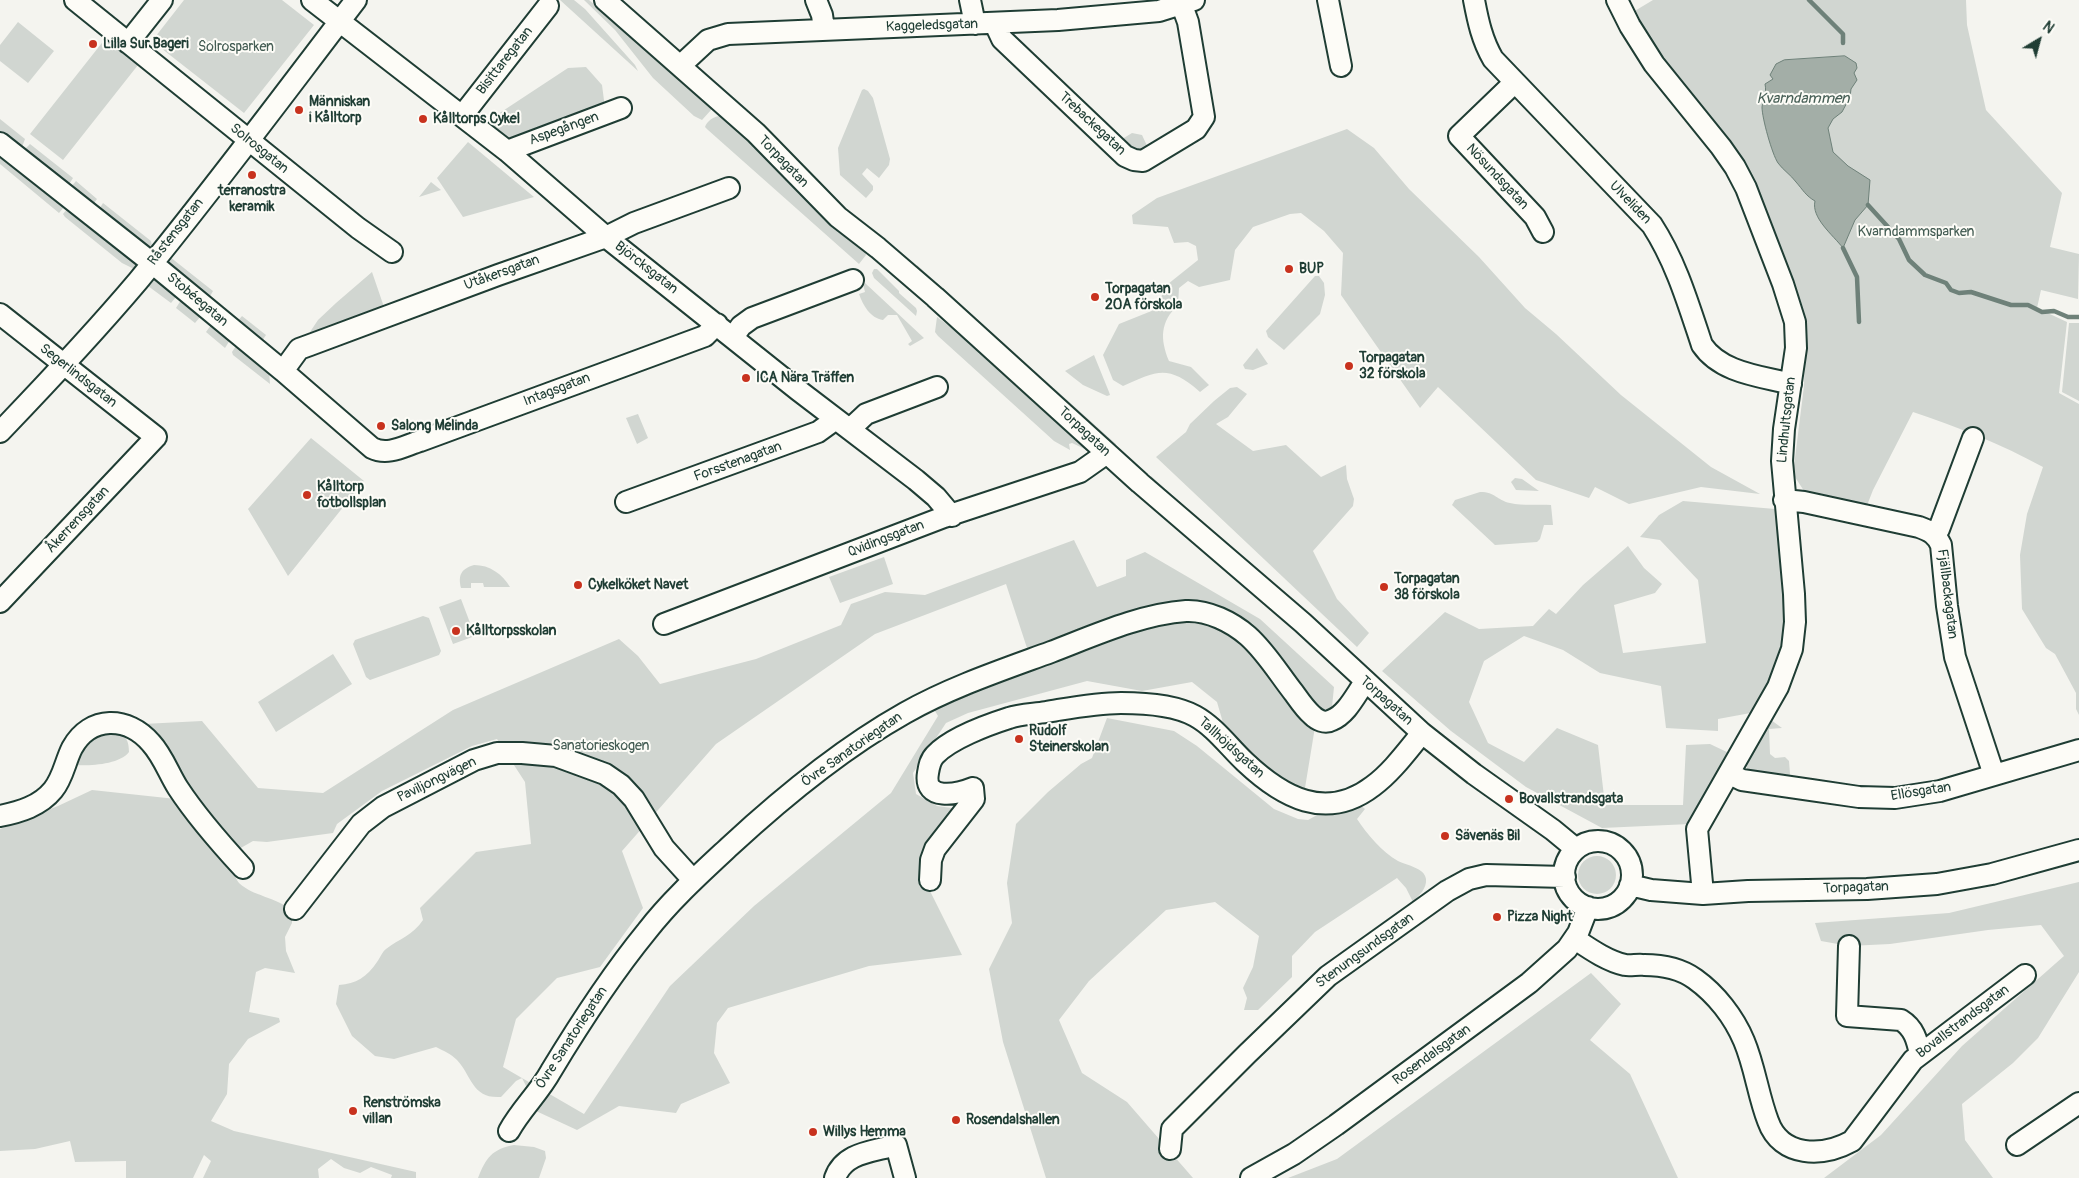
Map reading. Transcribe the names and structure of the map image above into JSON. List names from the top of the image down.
{
  "streets": {
    "street": [
      "Kaggeledsgatan",
      "Bisittaregatan",
      "Trebackegatan",
      "Aspegången",
      "Solrosgatan",
      "Torpagatan",
      "Nösundsgatan",
      "Ulveliden",
      "Råstensgatan",
      "Björcksgatan",
      "Utåkersgatan",
      "Stobéegatan",
      "Segerlindsgatan",
      "Intagsgatan",
      "Lindhultsgatan",
      "Forsstenagatan",
      "Åkerrensgatan",
      "Qvidingsgatan",
      "Fjällbackagatan",
      "Tallhöjdsgatan",
      "Övre Sanatoriegatan",
      "Paviljongvägen",
      "Ellösgatan",
      "Stenungsundsgatan",
      "Bovallstrandsgatan",
      "Rosendalsgatan"
    ]
  },
  "crossings": [
    ["Kaggeledsgatan", "Trebackegatan"],
    ["Kaggeledsgatan", "Torpagatan"],
    ["Bisittaregatan", "Björcksgatan"],
    ["Aspegången", "Björcksgatan"],
    ["Solrosgatan", "Råstensgatan"],
    ["Torpagatan", "Lindhultsgatan"],
    ["Torpagatan", "Qvidingsgatan"],
    ["Torpagatan", "Tallhöjdsgatan"],
    ["Torpagatan", "Övre Sanatoriegatan"],
    ["Torpagatan", "Stenungsundsgatan"],
    ["Torpagatan", "Rosendalsgatan"],
    ["Nösundsgatan", "Ulveliden"],
    ["Ulveliden", "Lindhultsgatan"],
    ["Råstensgatan", "Björcksgatan"],
    ["Råstensgatan", "Stobéegatan"],
    ["Råstensgatan", "Segerlindsgatan"],
    ["Björcksgatan", "Utåkersgatan"],
    ["Björcksgatan", "Intagsgatan"],
    ["Björcksgatan", "Forsstenagatan"],
    ["Björcksgatan", "Qvidingsgatan"],
    ["Utåkersgatan", "Stobéegatan"],
    ["Stobéegatan", "Intagsgatan"],
    ["Segerlindsgatan", "Åkerrensgatan"],
    ["Lindhultsgatan", "Fjällbackagatan"],
    ["Lindhultsgatan", "Ellösgatan"],
    ["Fjällbackagatan", "Ellösgatan"],
    ["Övre Sanatoriegatan", "Paviljongvägen"],
    ["Stenungsundsgatan", "Rosendalsgatan"],
    ["Bovallstrandsgatan", "Rosendalsgatan"]
  ],
  "water": ["Kvarndammen"],
  "parks": ["Solrosparken", "Kvarndammsparken", "Sanatorieskogen"],
  "places": [
    "Lilla Sur Bageri",
    "Människan i Kålltorp",
    "Kålltorps Cykel",
    "terranostra keramik",
    "BUP",
    "Torpagatan 20A förskola",
    "Torpagatan 32 förskola",
    "ICA Nära Träffen",
    "Salong Melinda",
    "Kålltorp fotbollsplan",
    "Cykelköket Navet",
    "Torpagatan 38 förskola",
    "Kålltorpsskolan",
    "Rudolf Steinerskolan",
    "Bovallstrandsgata",
    "Sävenäs Bil",
    "Pizza Night",
    "Renströmska villan",
    "Rosendalshallen",
    "Willys Hemma"
  ],
  "north": "top right"
}
